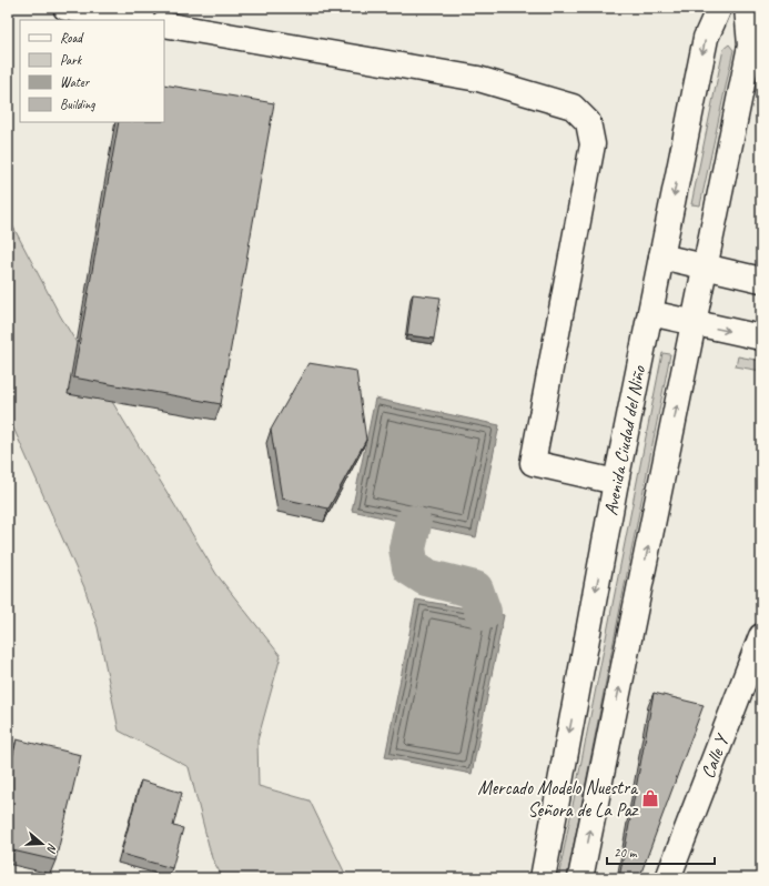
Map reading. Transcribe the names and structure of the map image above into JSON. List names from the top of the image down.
{
  "streets": {
    "main road": ["Avenida Ciudad del Niño", "Calle Y"]
  },
  "places": {
    "shop": ["Mercado Modelo Nuestra Señora de La Paz"]
  },
  "legend": [
    "Road",
    "Park",
    "Water",
    "Building"
  ],
  "scale_bar": "20 m",
  "north": "right"
}
